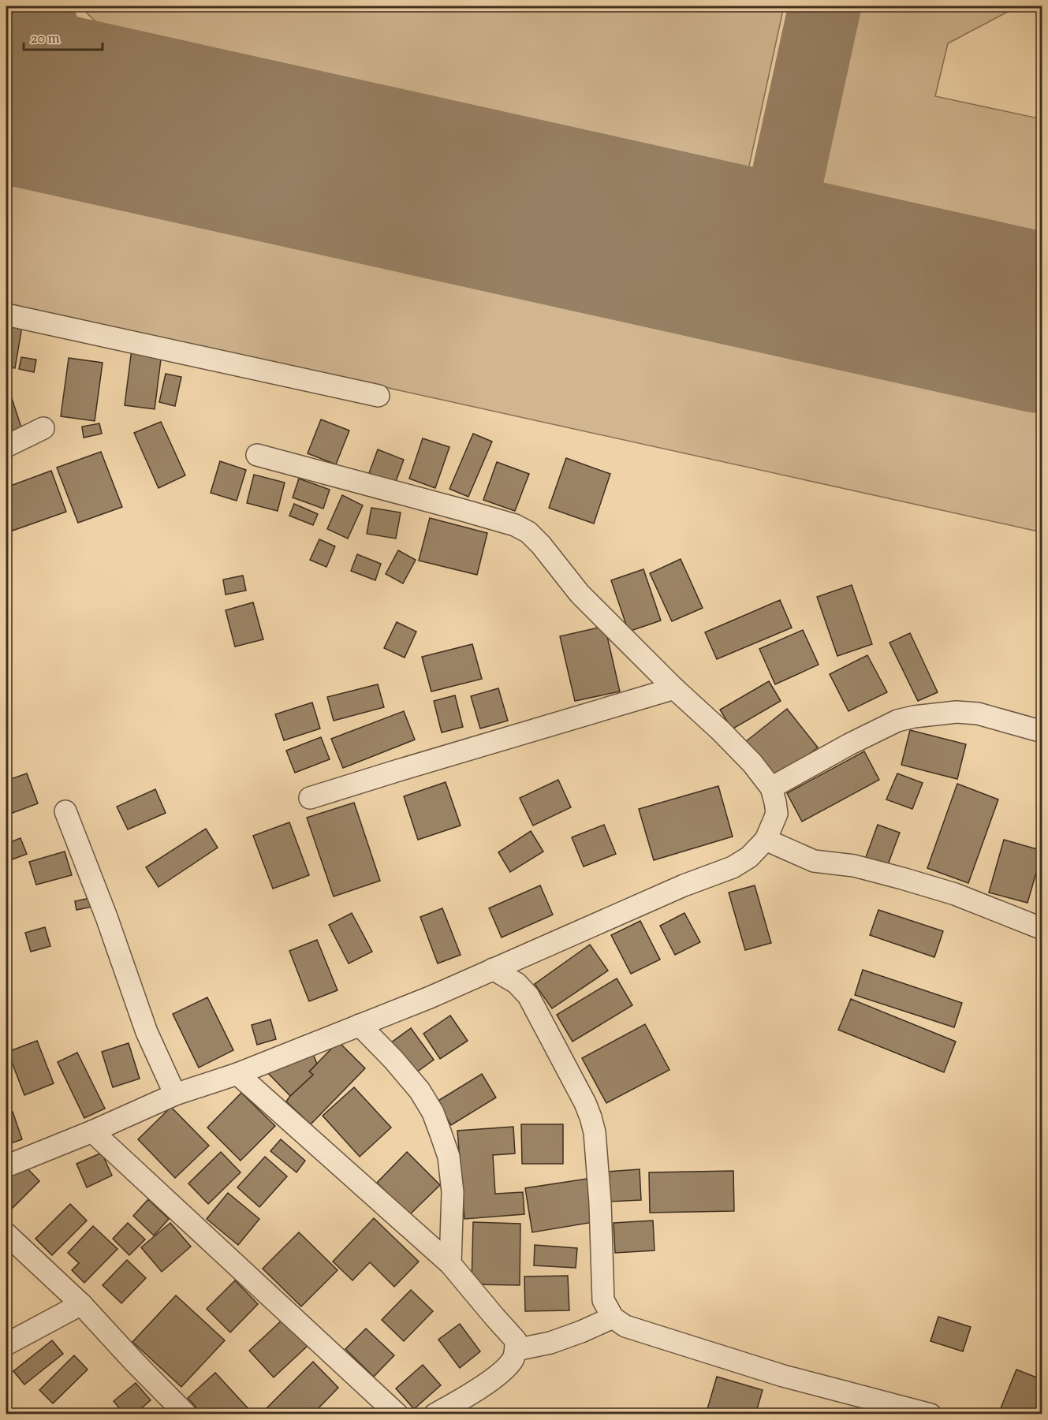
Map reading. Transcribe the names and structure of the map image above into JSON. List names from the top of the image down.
{
  "scale_bar": "20 m"
}
